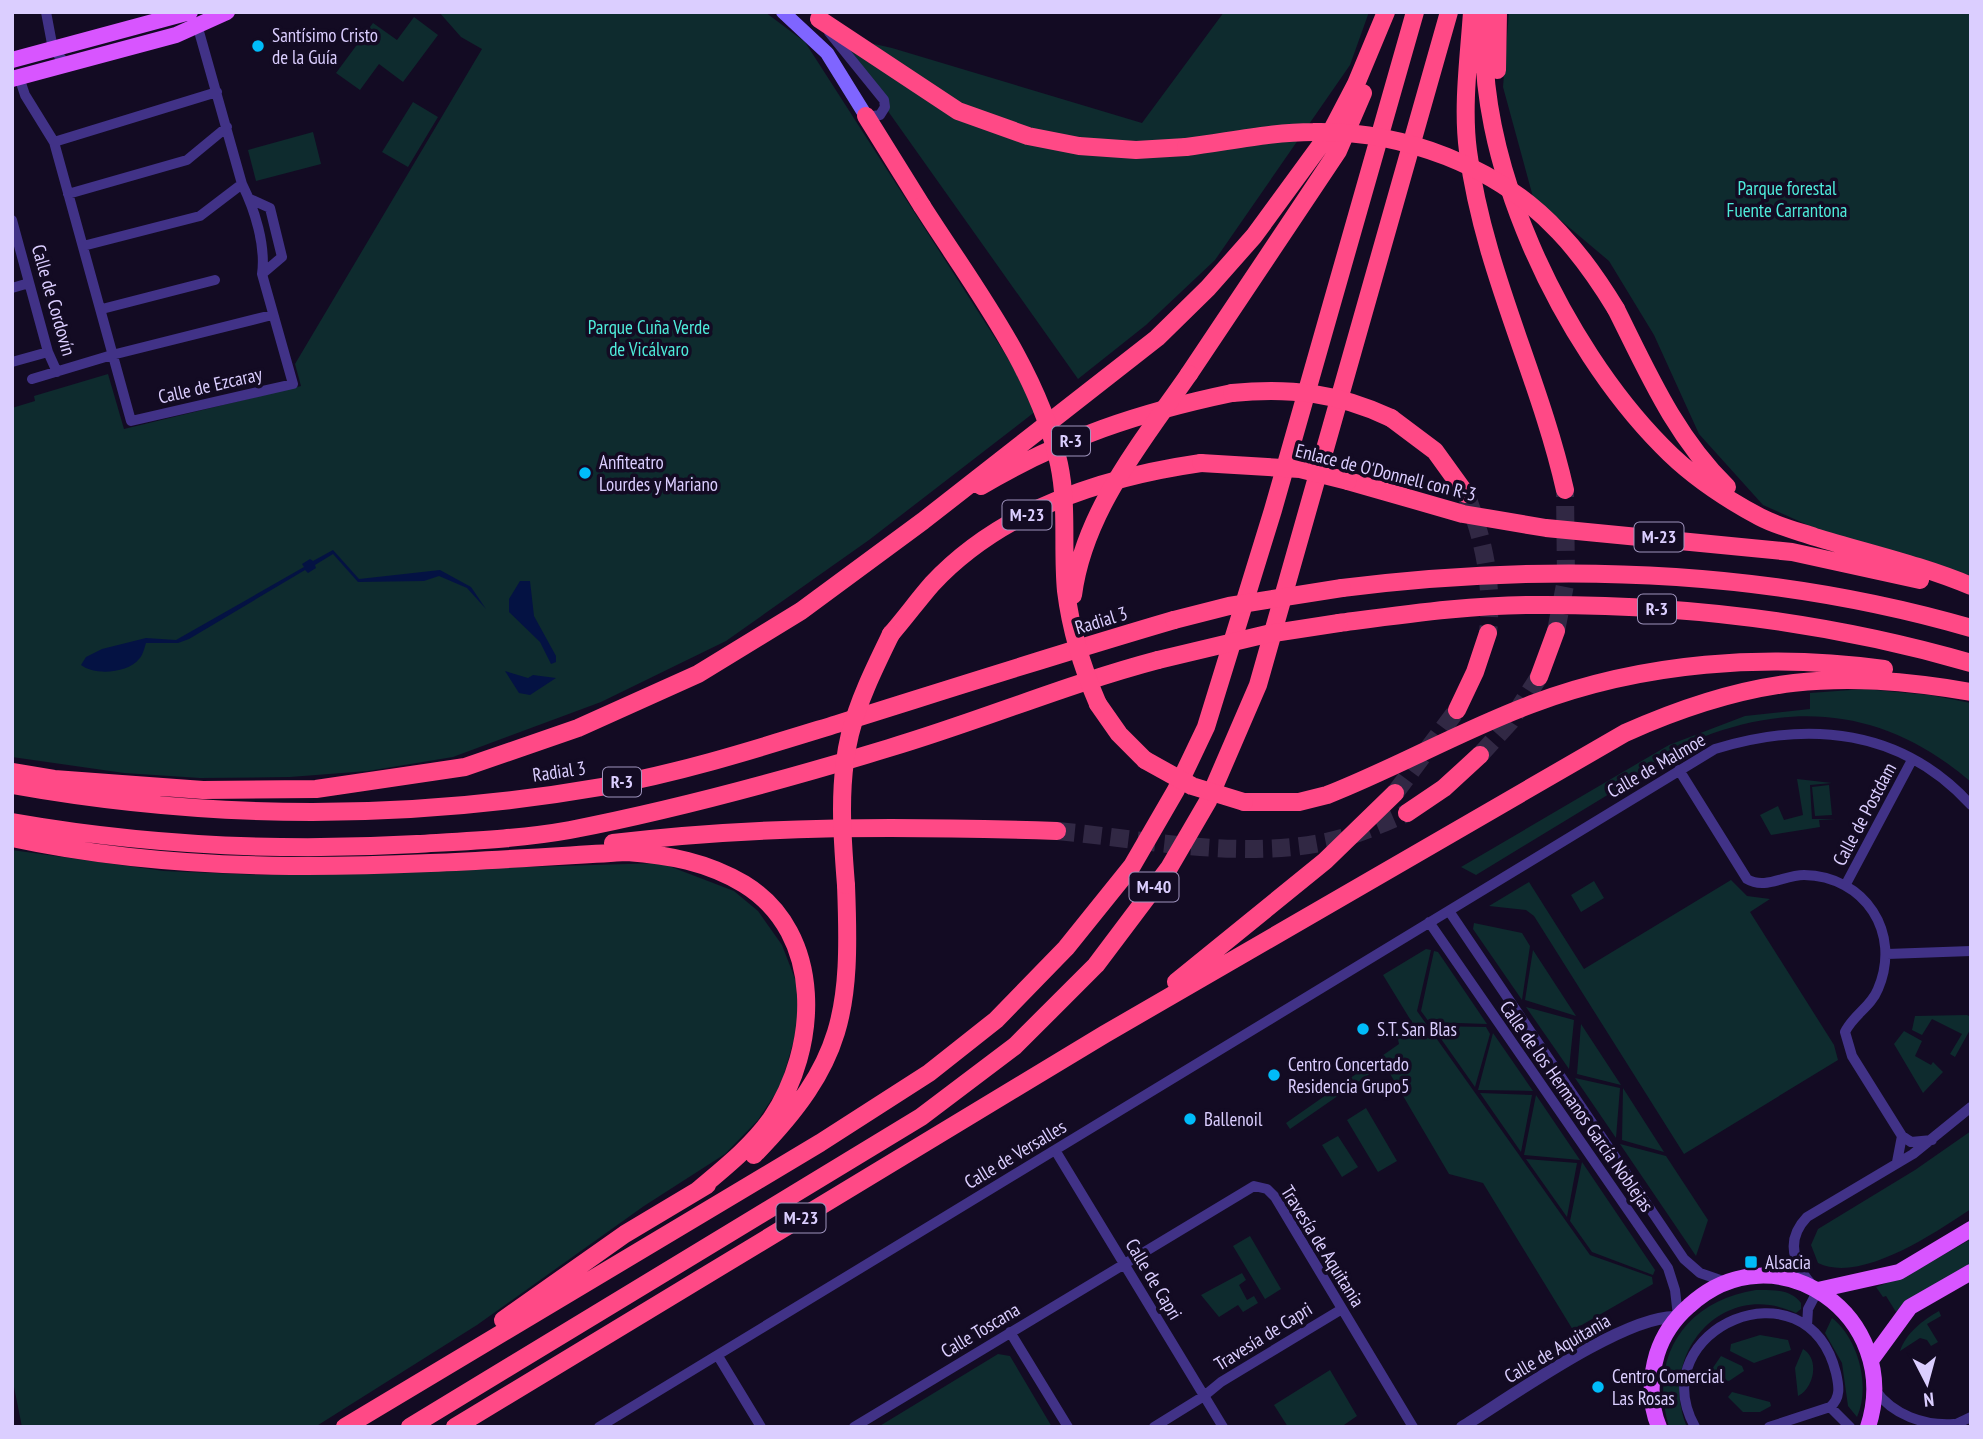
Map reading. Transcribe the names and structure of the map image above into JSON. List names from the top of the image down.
{
  "streets": {
    "highway": [
      "R-3",
      "Enlace de O'Donnell con R-3",
      "M-23",
      "Radial 3",
      "M-40"
    ],
    "street": [
      "Calle de Cordovín",
      "Calle de Ezcaray",
      "Calle de Malmoe",
      "Calle de Postdam",
      "Calle de los Hermanos García Noblejas",
      "Calle de Versalles",
      "Travesía de Aquitania",
      "Calle de Capri",
      "Calle Toscana",
      "Travesía de Capri",
      "Calle de Aquitania"
    ]
  },
  "crossings": [
    ["Calle de Cordovín", "Calle de Ezcaray"],
    ["Enlace de O'Donnell con R-3", "M-23"],
    ["M-23", "M-40"],
    ["Calle de Malmoe", "Calle de Postdam"],
    ["Calle de Malmoe", "Calle de los Hermanos García Noblejas"],
    ["Calle de Malmoe", "Calle de Versalles"],
    ["Calle de los Hermanos García Noblejas", "Calle de Versalles"],
    ["Calle de los Hermanos García Noblejas", "Calle de Aquitania"],
    ["Calle de Versalles", "Calle de Capri"],
    ["Travesía de Aquitania", "Calle de Capri"],
    ["Travesía de Aquitania", "Calle Toscana"],
    ["Travesía de Aquitania", "Travesía de Capri"],
    ["Calle de Capri", "Calle Toscana"],
    ["Calle de Capri", "Travesía de Capri"]
  ],
  "parks": ["Parque forestal Fuente Carrantona", "Parque Cuña Verde de Vicálvaro"],
  "places": {
    "other": [
      "Santísimo Cristo de la Guía",
      "Anfiteatro Lourdes y Mariano",
      "S.T. San Blas",
      "Centro Concertado Residencia Grupo5",
      "Ballenoil",
      "Centro Comercial Las Rosas"
    ],
    "transit": ["Alsacia"]
  },
  "north": "bottom"
}
